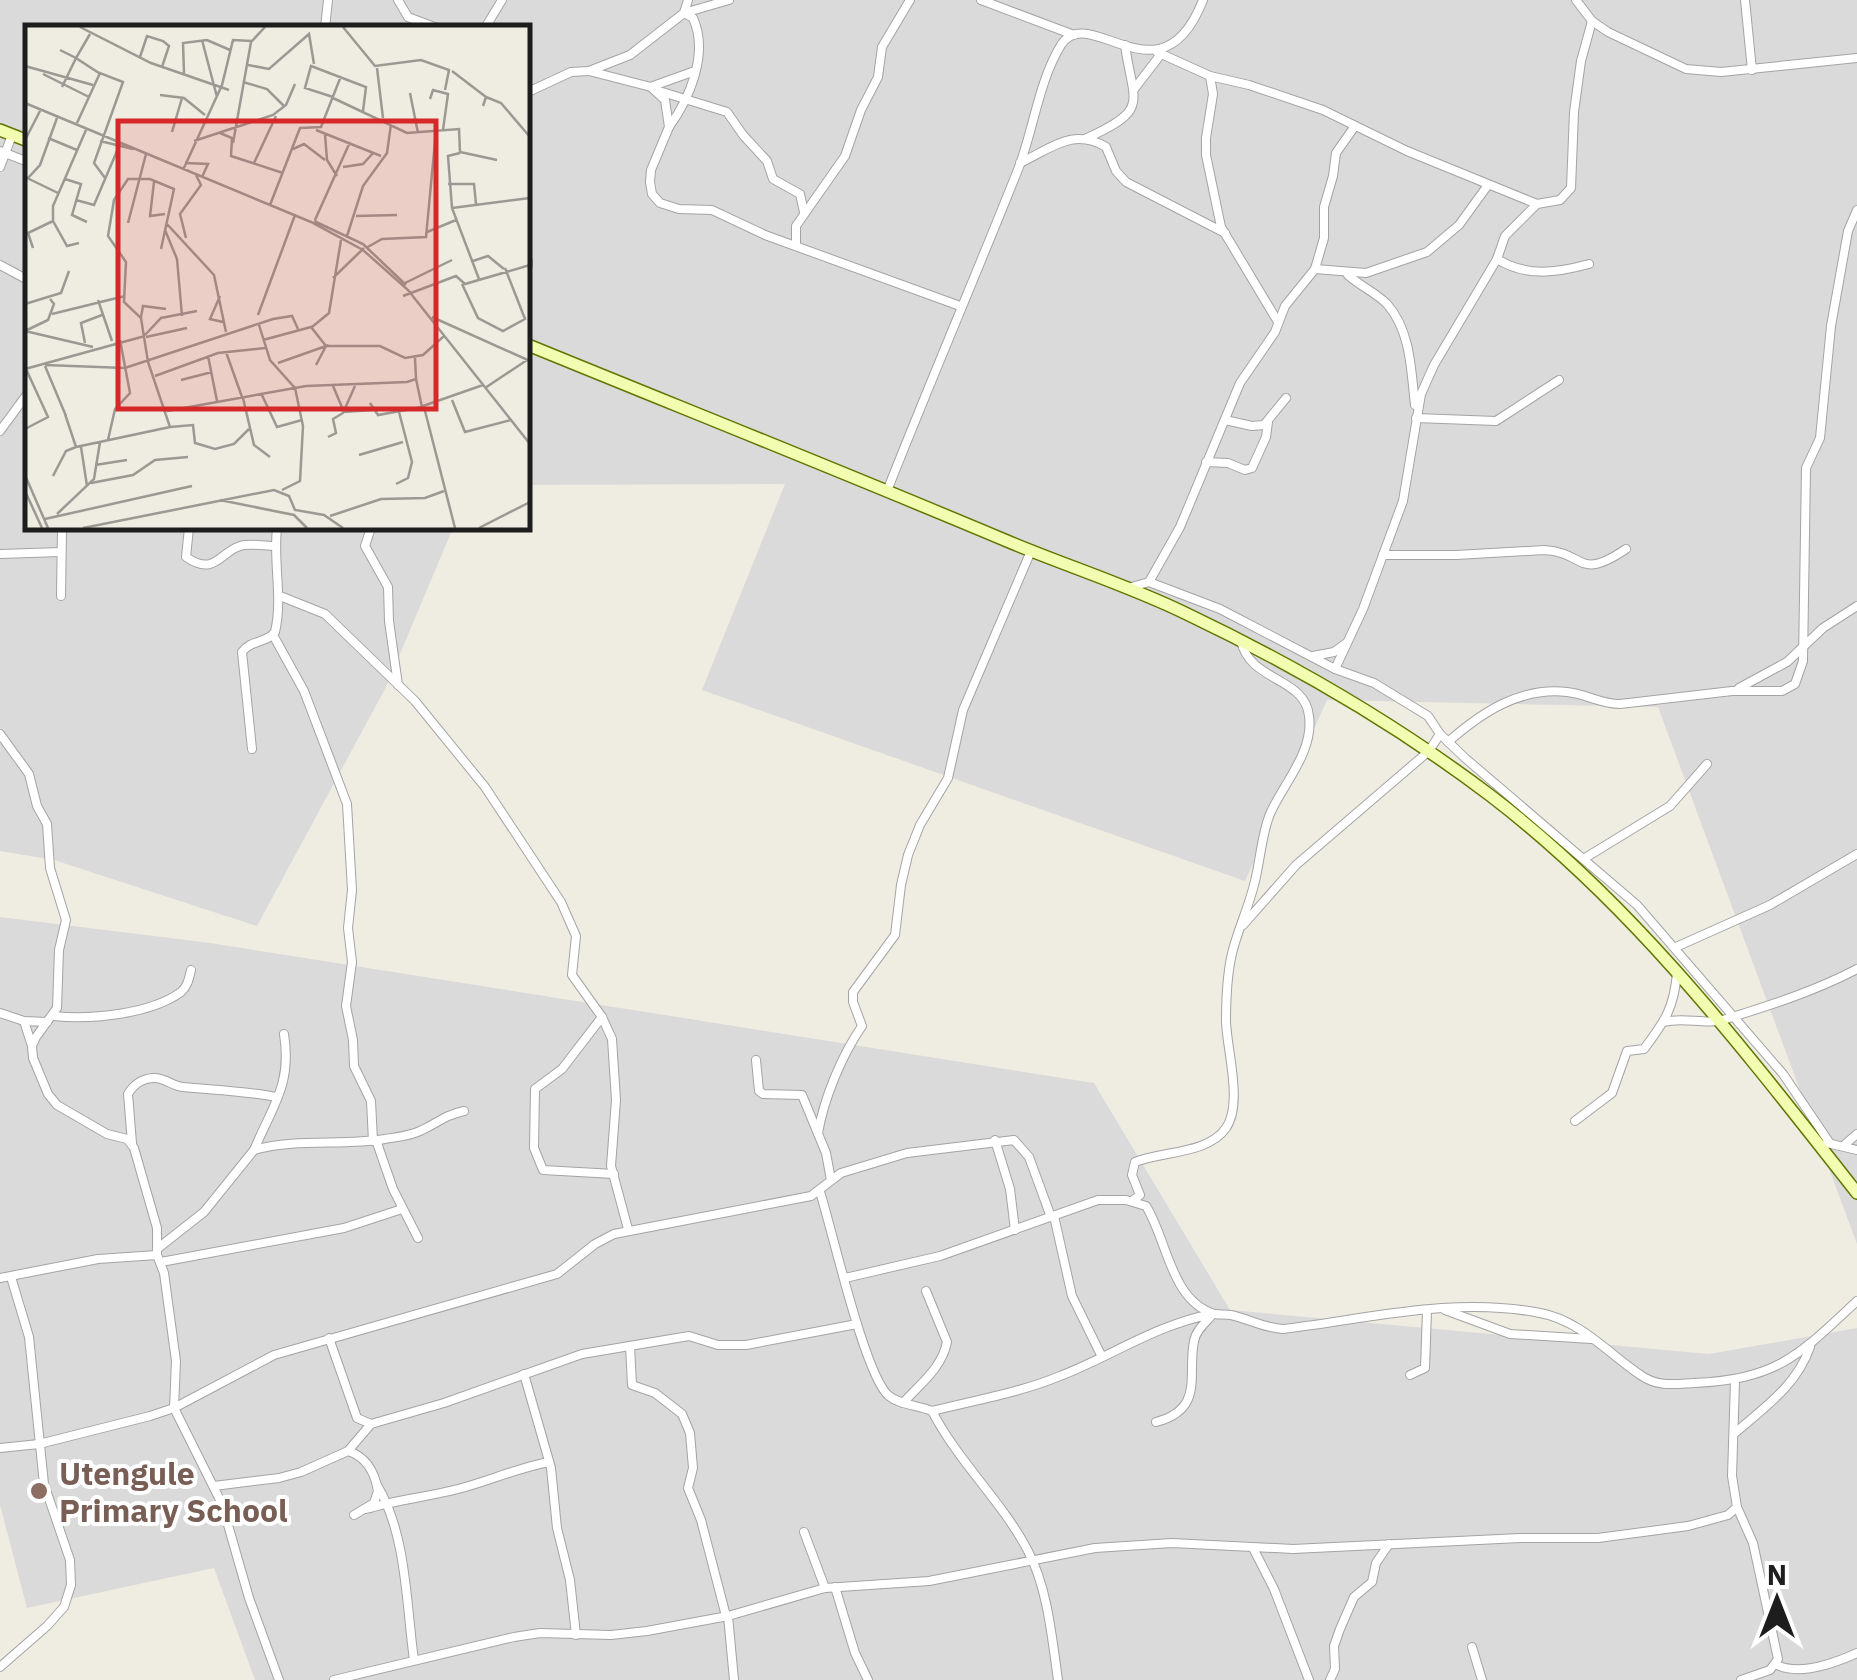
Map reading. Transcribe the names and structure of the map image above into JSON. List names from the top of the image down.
{
  "places": ["Utengule Primary School"],
  "north": "top"
}
